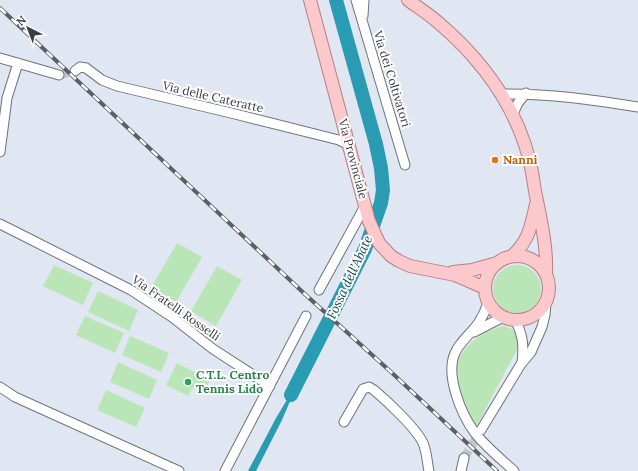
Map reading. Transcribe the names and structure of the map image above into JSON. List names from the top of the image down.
{
  "streets": {
    "main road": ["Via Provinciale"],
    "street": ["Via dei Coltivatori", "Via delle Cateratte", "Via Fratelli Rosselli"]
  },
  "crossings": [
    ["Via delle Cateratte", "Via Provinciale"]
  ],
  "water": ["Fossa dell'Abate"],
  "places": ["Nanni", "C.T.L. Centro Tennis Lido"],
  "north": "top left"
}
